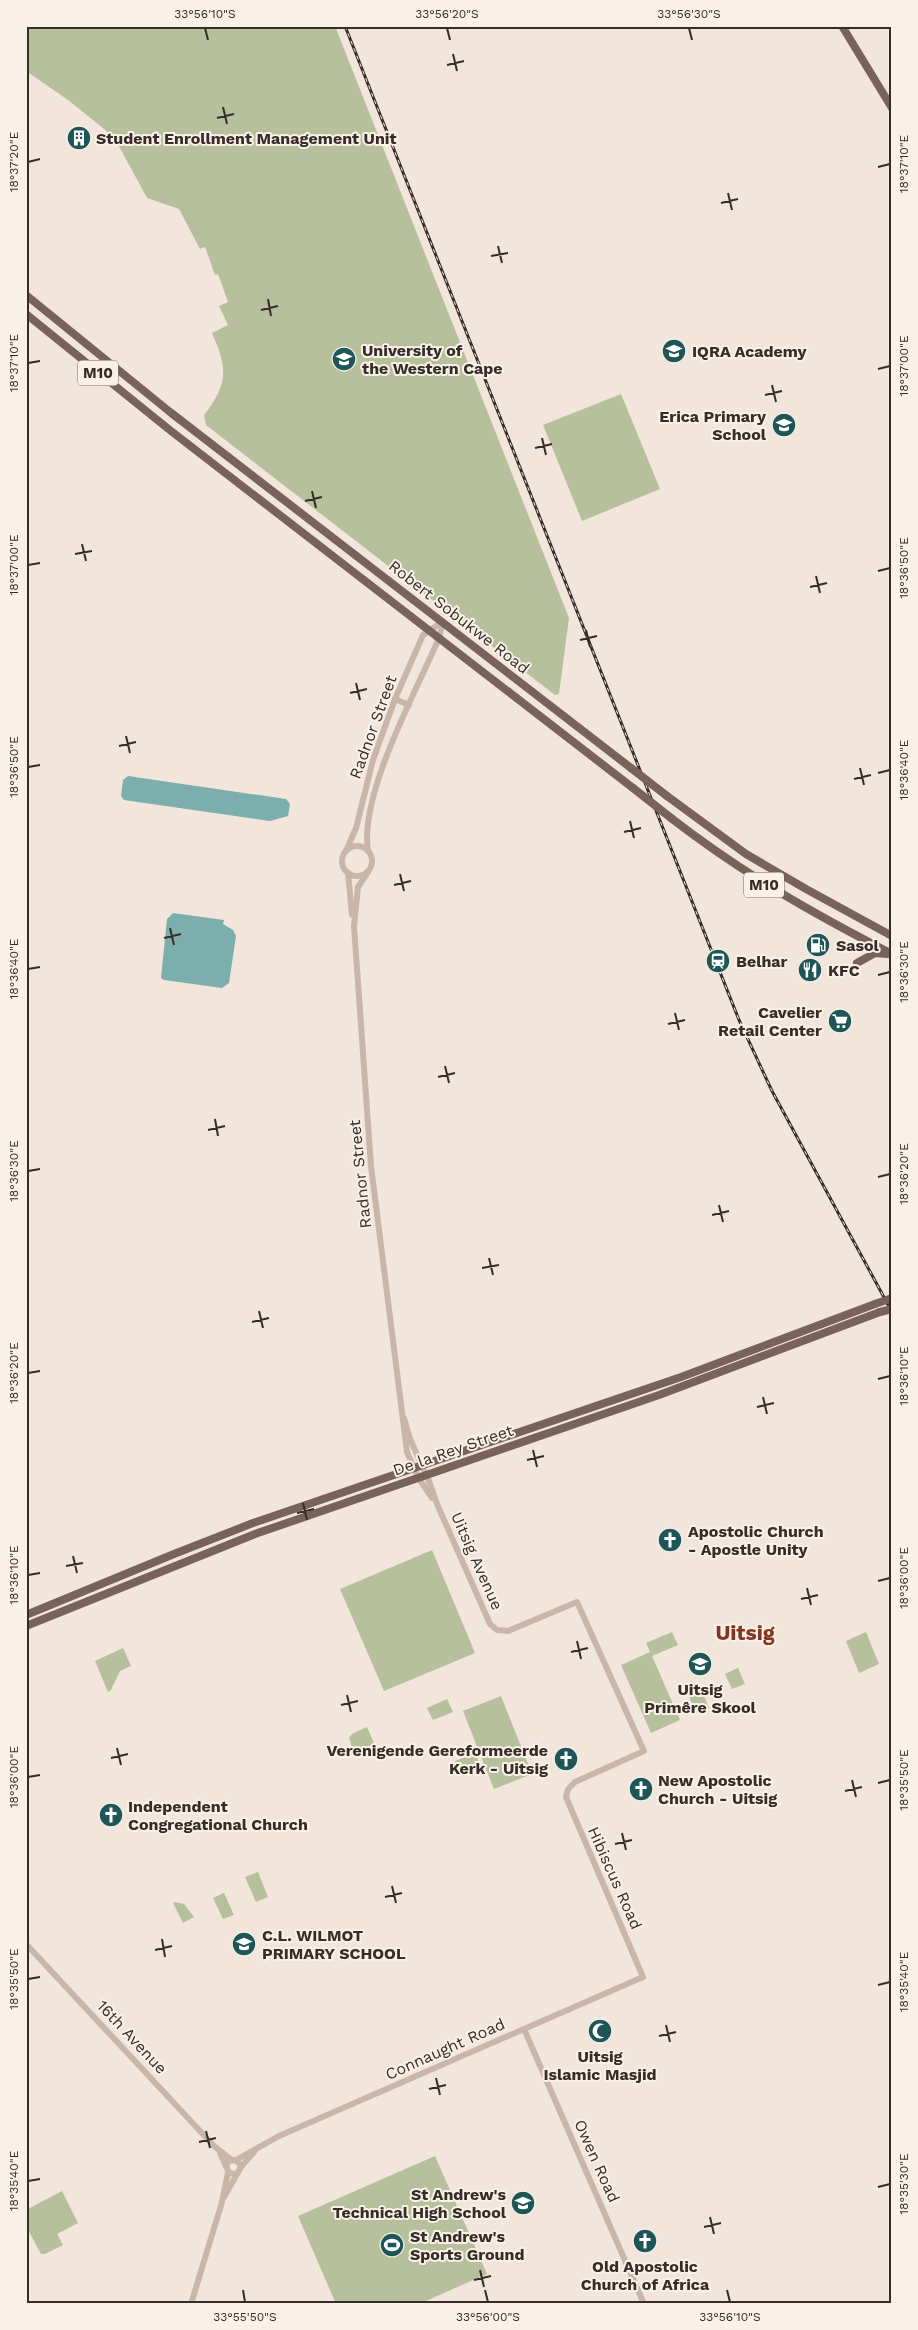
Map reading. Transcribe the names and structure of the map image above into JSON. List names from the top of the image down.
{
  "streets": {
    "main road": ["M10", "Robert Sobukwe Road", "De la Rey Street"],
    "street": [
      "Radnor Street",
      "Uitsig Avenue",
      "Hibiscus Road",
      "16th Avenue",
      "Connaught Road",
      "Owen Road"
    ]
  },
  "crossings": [
    ["Robert Sobukwe Road", "Radnor Street"],
    ["Radnor Street", "De la Rey Street"],
    ["Radnor Street", "Uitsig Avenue"],
    ["De la Rey Street", "Uitsig Avenue"],
    ["Uitsig Avenue", "Hibiscus Road"],
    ["Hibiscus Road", "Connaught Road"],
    ["16th Avenue", "Connaught Road"],
    ["Connaught Road", "Owen Road"]
  ],
  "districts": ["Uitsig"],
  "places": {
    "building": ["Student Enrollment Management Unit"],
    "school or university": [
      "IQRA Academy",
      "University of the Western Cape",
      "Erica Primary School",
      "Uitsig Primêre Skool",
      "C.L. WILMOT PRIMARY SCHOOL",
      "St Andrew's Technical High School"
    ],
    "fuel station": ["Sasol"],
    "station": ["Belhar"],
    "restaurant": ["KFC"],
    "supermarket": ["Cavelier Retail Center"],
    "church": [
      "Apostolic Church - Apostle Unity",
      "Verenigende Gereformeerde Kerk - Uitsig",
      "New Apostolic Church - Uitsig",
      "Independent Congregational Church",
      "Old Apostolic Church of Africa"
    ],
    "mosque": ["Uitsig Islamic Masjid"],
    "sports": ["St Andrew's Sports Ground"]
  },
  "coordinates": [
    "33°56'10\"S",
    "33°56'20\"S",
    "33°56'30\"S",
    "18°37'20\"E",
    "18°37'10\"E",
    "18°37'00\"E",
    "18°36'50\"E",
    "18°36'40\"E",
    "18°36'30\"E",
    "18°36'20\"E",
    "18°36'10\"E",
    "18°36'00\"E",
    "18°35'50\"E",
    "18°35'40\"E",
    "18°35'30\"E",
    "33°55'50\"S",
    "33°56'00\"S"
  ]
}
